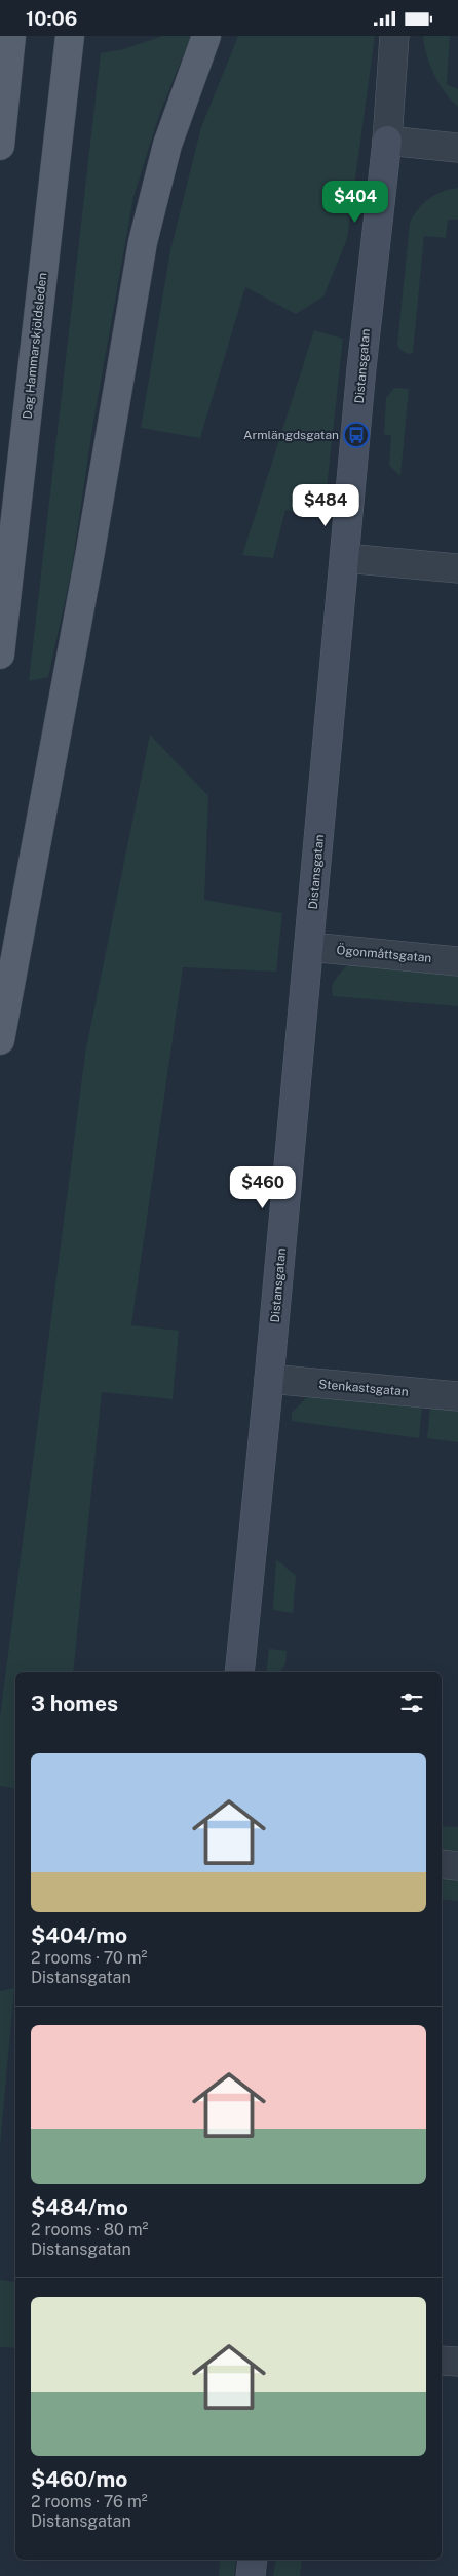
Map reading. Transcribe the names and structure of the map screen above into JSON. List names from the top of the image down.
{
  "streets": {
    "main road": ["Dag Hammarskjöldsleden"],
    "street": ["Distansgatan", "Ögonmåttsgatan", "Stenkastsgatan"]
  },
  "crossings": [
    ["Distansgatan", "Ögonmåttsgatan"],
    ["Distansgatan", "Stenkastsgatan"]
  ],
  "places": {
    "bus stop": ["Armlängdsgatan"]
  },
  "page": {
    "status": "10:06",
    "price": ["$404", "$484", "$460"],
    "heading": "3 homes",
    "list": [
      {
        "name": "$404/mo",
        "note": "2 rooms · 70 m² · Distansgatan"
      },
      {
        "name": "$484/mo",
        "note": "2 rooms · 80 m² · Distansgatan"
      },
      {
        "name": "$460/mo",
        "note": "2 rooms · 76 m² · Distansgatan"
      }
    ]
  }
}
